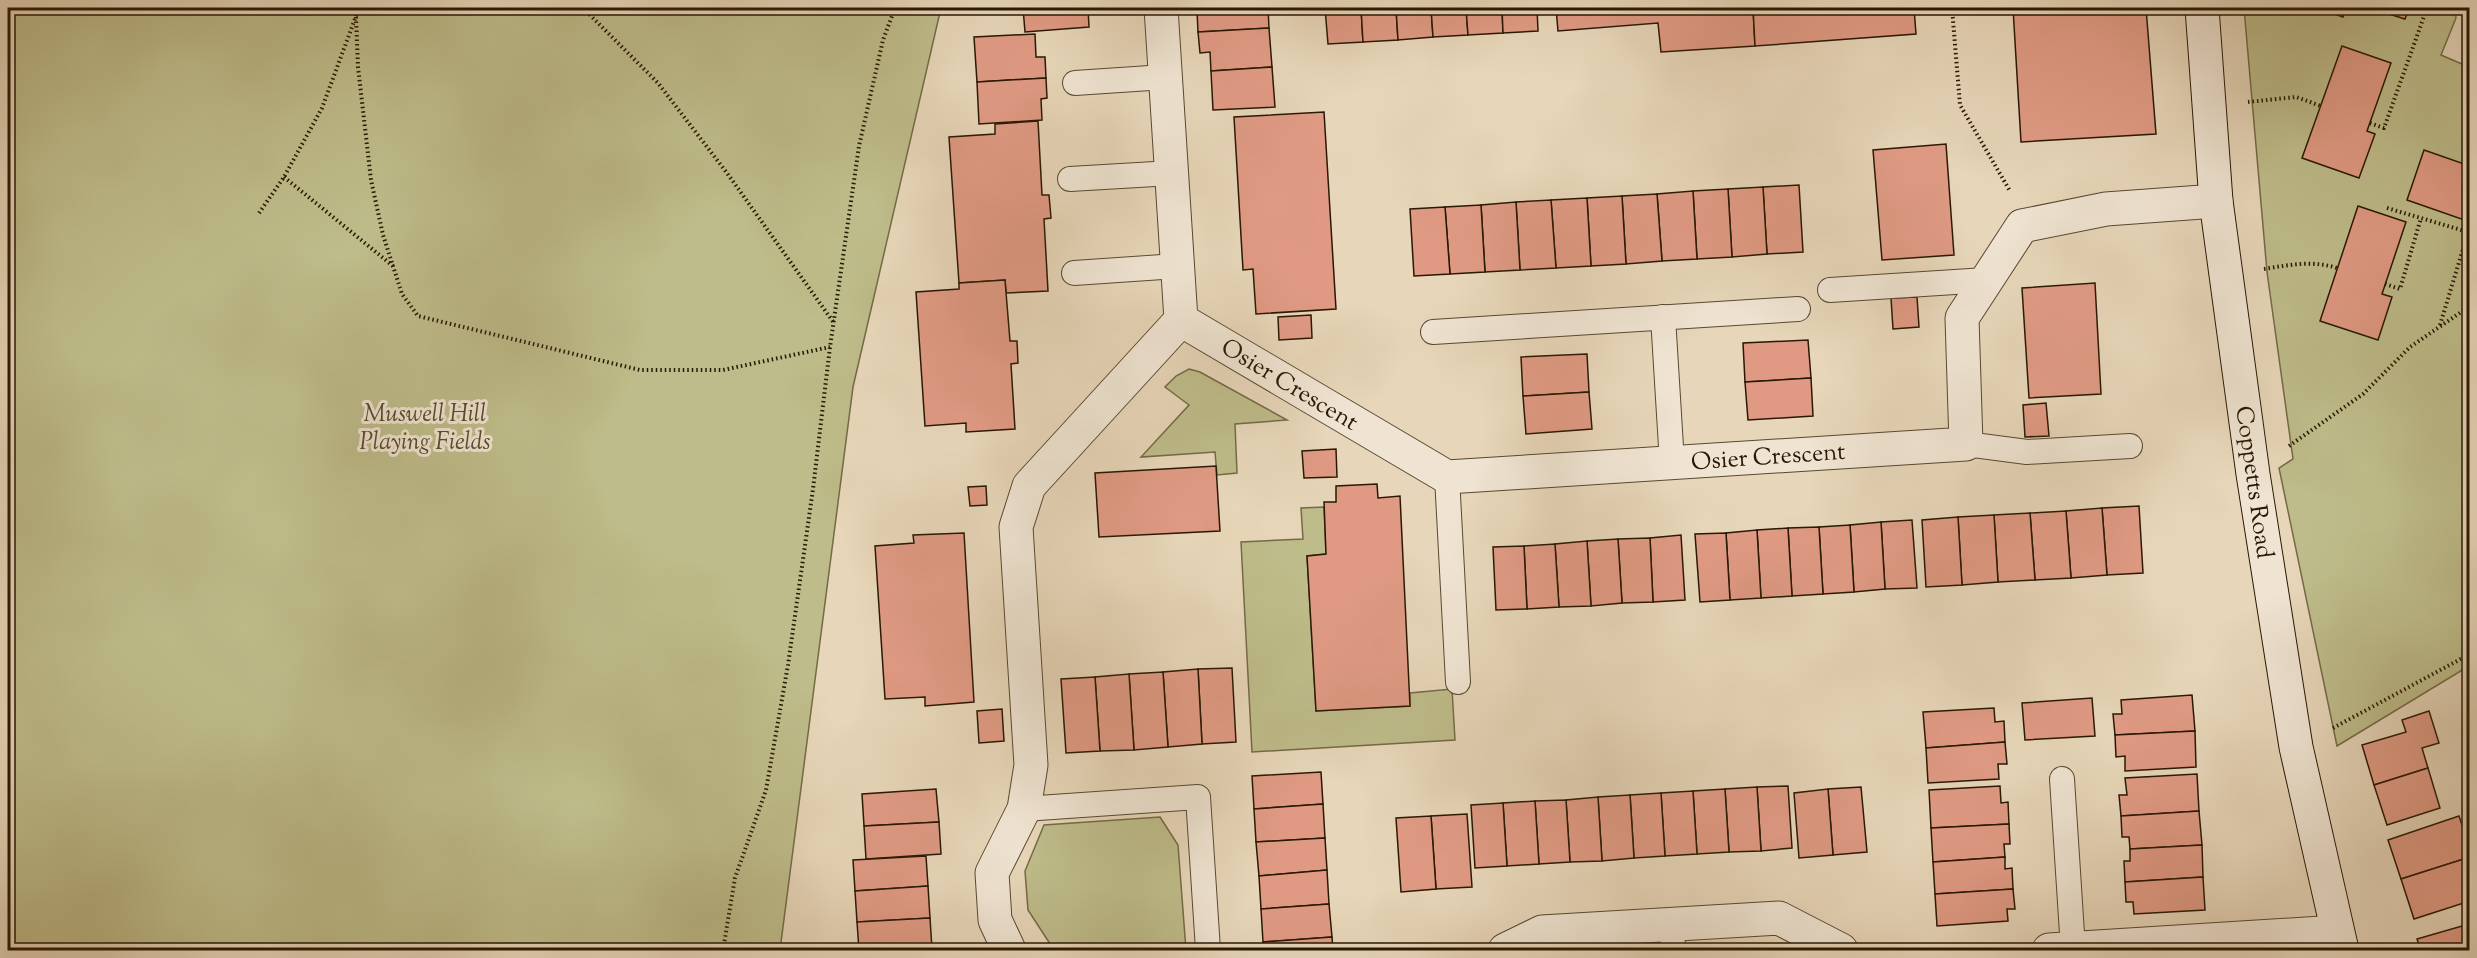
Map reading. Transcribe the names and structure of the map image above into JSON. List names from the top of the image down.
{
  "streets": {
    "street": ["Osier Crescent", "Coppetts Road"]
  },
  "parks": ["Muswell Hill Playing Fields"]
}
